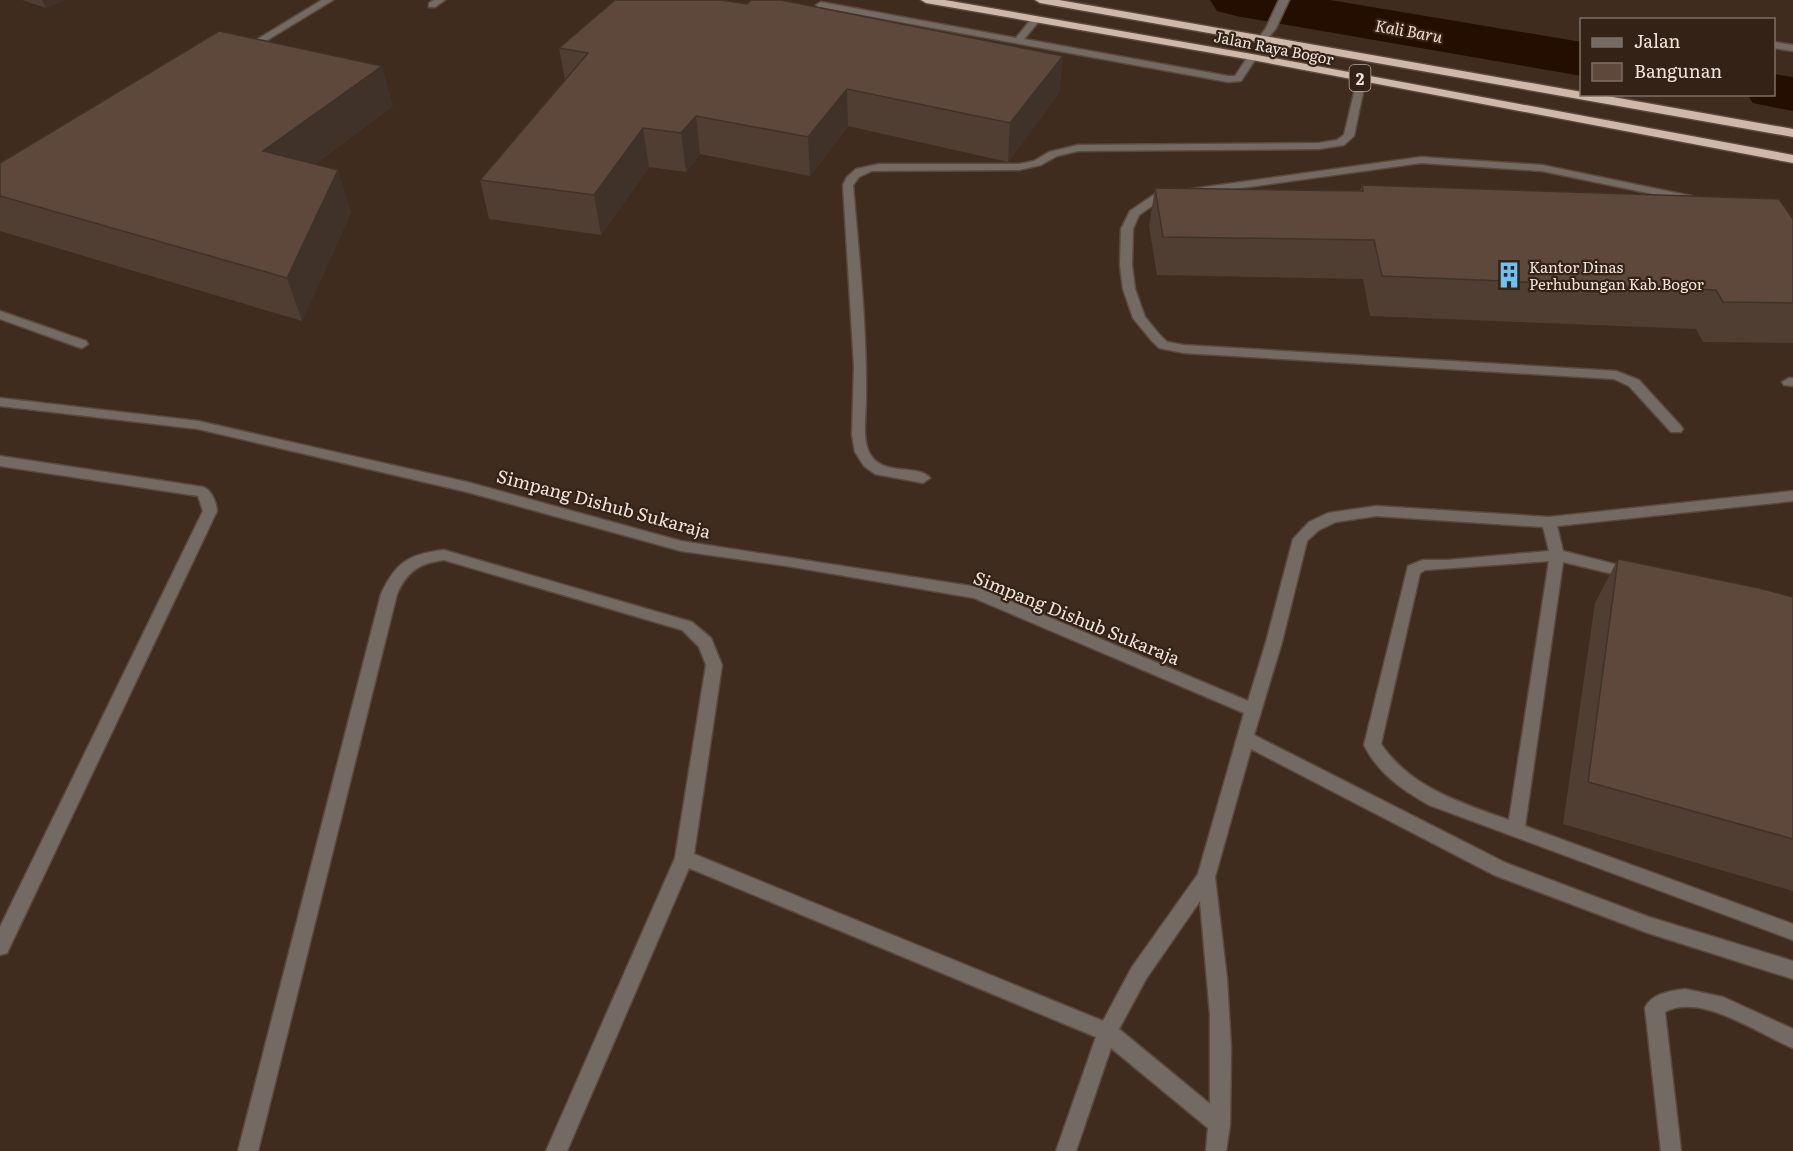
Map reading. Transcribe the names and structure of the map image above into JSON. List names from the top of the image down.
{
  "streets": {
    "highway": ["Jalan Raya Bogor", "2"],
    "street": ["Simpang Dishub Sukaraja"]
  },
  "water": ["Kali Baru"],
  "places": {
    "building": ["Kantor Dinas Perhubungan Kab.Bogor"]
  },
  "legend": ["Jalan", "Bangunan"]
}
